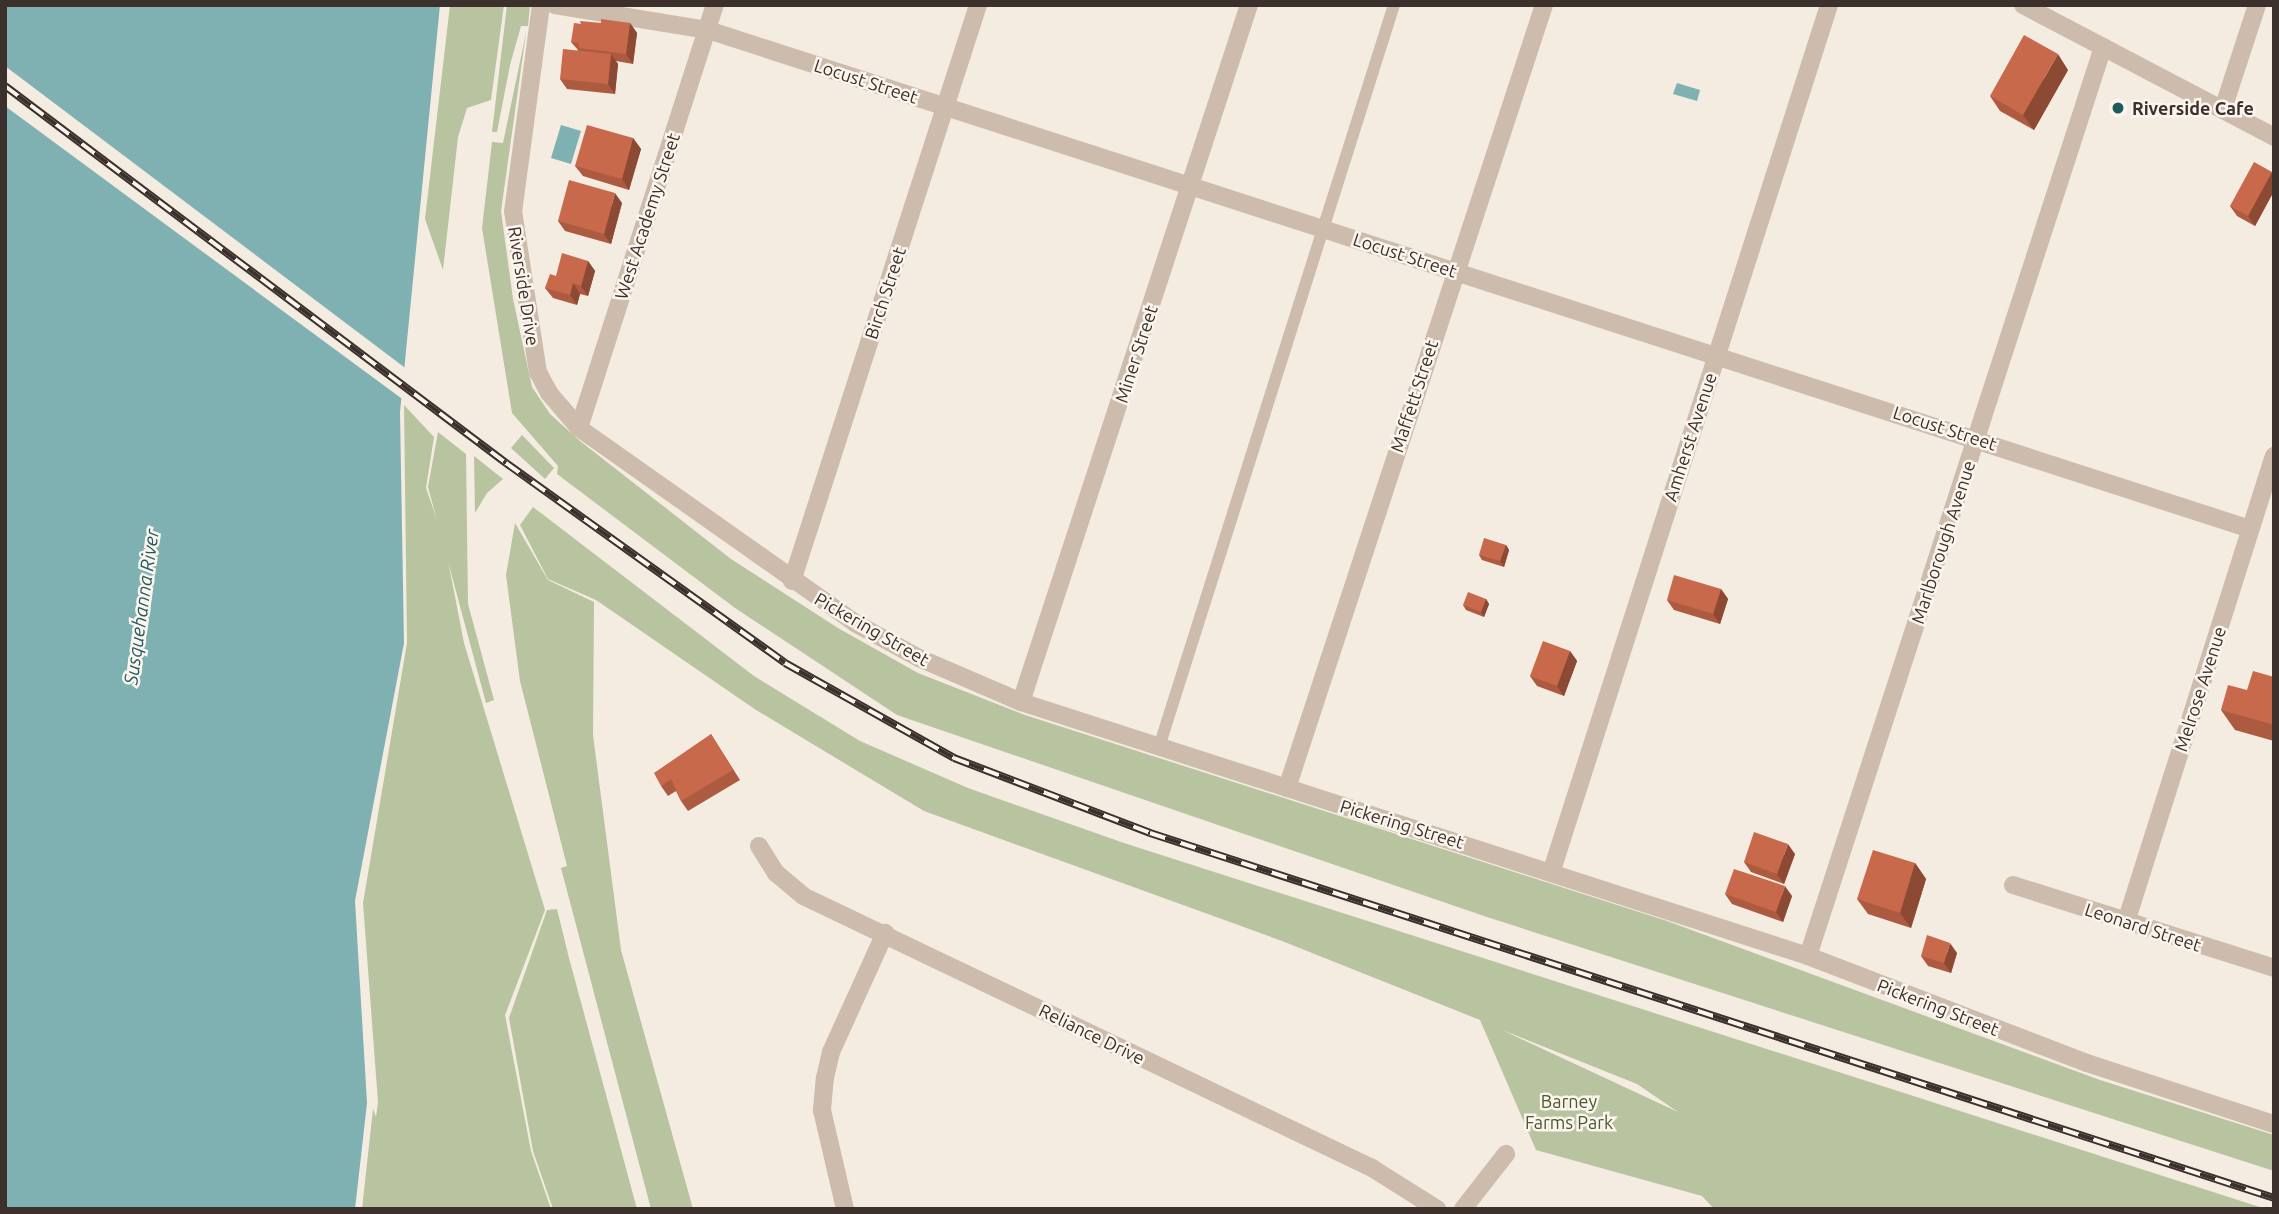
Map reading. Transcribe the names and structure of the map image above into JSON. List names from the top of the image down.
{
  "streets": {
    "street": [
      "Locust Street",
      "West Academy Street",
      "Riverside Drive",
      "Birch Street",
      "Miner Street",
      "Maffett Street",
      "Amherst Avenue",
      "Marlborough Avenue",
      "Pickering Street",
      "Melrose Avenue",
      "Leonard Street",
      "Reliance Drive"
    ]
  },
  "crossings": [
    ["Locust Street", "West Academy Street"],
    ["Locust Street", "Birch Street"],
    ["Locust Street", "Miner Street"],
    ["Locust Street", "Maffett Street"],
    ["Locust Street", "Amherst Avenue"],
    ["Locust Street", "Marlborough Avenue"],
    ["Locust Street", "Melrose Avenue"],
    ["West Academy Street", "Riverside Drive"],
    ["West Academy Street", "Pickering Street"],
    ["Riverside Drive", "Pickering Street"],
    ["Birch Street", "Pickering Street"],
    ["Miner Street", "Pickering Street"],
    ["Maffett Street", "Pickering Street"],
    ["Amherst Avenue", "Pickering Street"],
    ["Marlborough Avenue", "Pickering Street"],
    ["Melrose Avenue", "Leonard Street"]
  ],
  "water": ["Susquehanna River"],
  "parks": ["Barney Farms Park"],
  "places": ["Riverside Cafe"]
}
